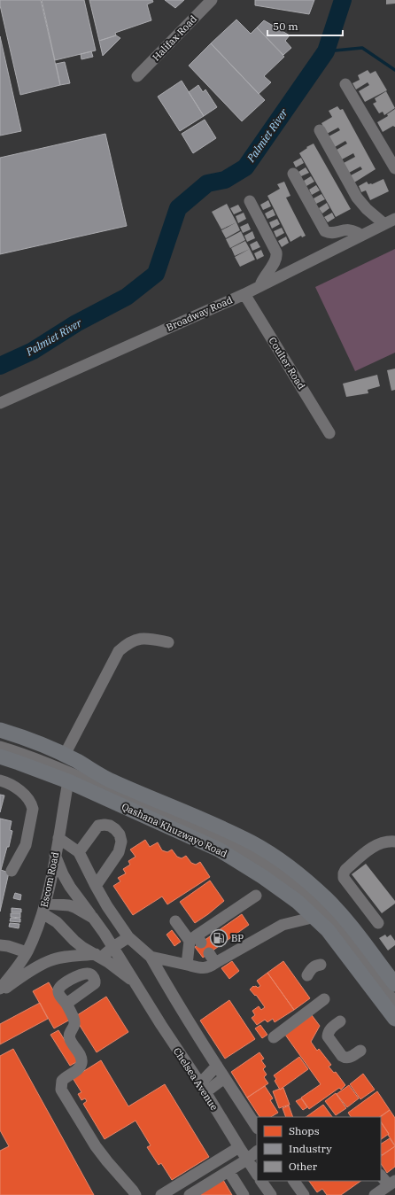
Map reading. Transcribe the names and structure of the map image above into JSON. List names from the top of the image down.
{
  "streets": {
    "main road": ["Qashana Khuzwayo Road"],
    "street": [
      "Halifax Road",
      "Broadway Road",
      "Coulter Road",
      "Escom Road",
      "Chelsea Avenue"
    ]
  },
  "crossings": [
    ["Broadway Road", "Coulter Road"],
    ["Qashana Khuzwayo Road", "Escom Road"],
    ["Escom Road", "Chelsea Avenue"]
  ],
  "water": ["Palmiet River"],
  "places": {
    "fuel station": ["BP"]
  },
  "legend": ["Shops", "Industry", "Other"],
  "scale_bar": "50 m"
}
